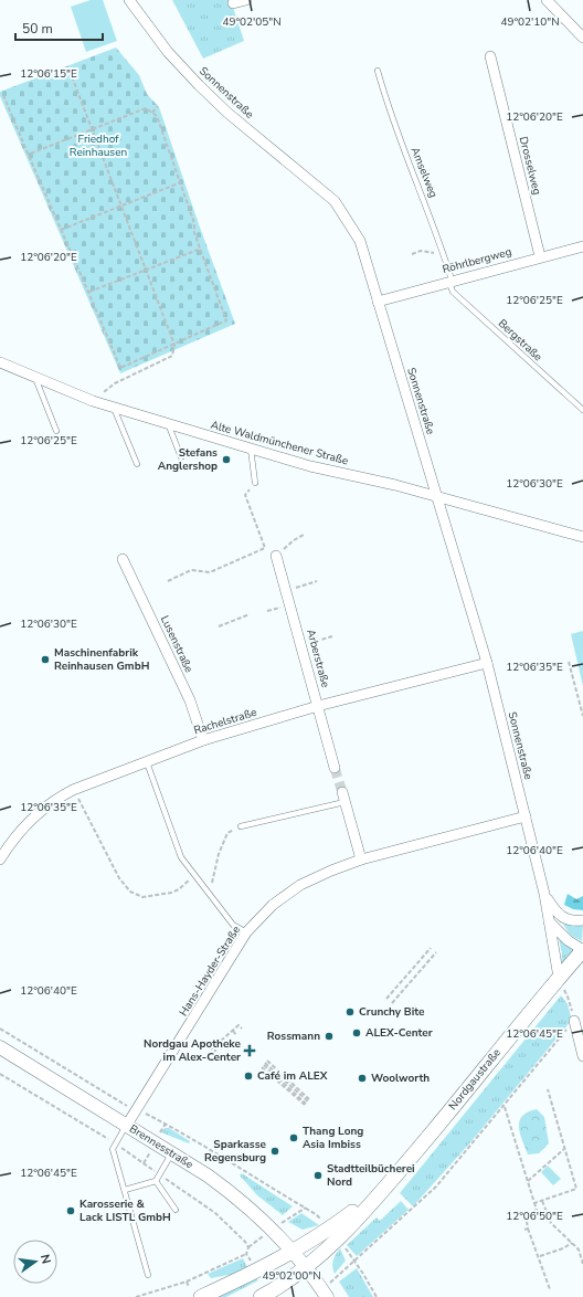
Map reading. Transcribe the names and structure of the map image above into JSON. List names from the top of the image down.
{
  "streets": {
    "main road": ["Nordgaustraße"],
    "street": [
      "Sonnenstraße",
      "Drosselweg",
      "Röhrlbergweg",
      "Alte Waldmünchener Straße",
      "Lusenstraße",
      "Arberstraße",
      "Rachelstraße",
      "Hans-Hayder-Straße",
      "Brennesstraße"
    ],
    "lane": ["Amselweg", "Bergstraße"]
  },
  "crossings": [
    ["Sonnenstraße", "Röhrlbergweg"],
    ["Sonnenstraße", "Alte Waldmünchener Straße"],
    ["Sonnenstraße", "Rachelstraße"],
    ["Sonnenstraße", "Hans-Hayder-Straße"],
    ["Sonnenstraße", "Nordgaustraße"],
    ["Drosselweg", "Röhrlbergweg"],
    ["Amselweg", "Röhrlbergweg"],
    ["Amselweg", "Bergstraße"],
    ["Röhrlbergweg", "Bergstraße"],
    ["Lusenstraße", "Rachelstraße"],
    ["Arberstraße", "Rachelstraße"],
    ["Hans-Hayder-Straße", "Brennesstraße"],
    ["Nordgaustraße", "Brennesstraße"]
  ],
  "parks": ["Friedhof Reinhausen"],
  "places": {
    "other": [
      "Stefans Anglershop",
      "Maschinenfabrik Reinhausen GmbH",
      "Crunchy Bite",
      "ALEX-Center",
      "Rossmann",
      "Café im ALEX",
      "Woolworth",
      "Thang Long Asia Imbiss",
      "Sparkasse Regensburg",
      "Stadtteilbücherei Nord",
      "Karosserie & Lack LISTL GmbH"
    ],
    "health": ["Nordgau Apotheke im Alex-Center"]
  },
  "scale_bar": "50 m",
  "north": "right",
  "coordinates": [
    "49°02'05\"N",
    "49°02'10\"N",
    "12°06'15\"E",
    "12°06'20\"E",
    "12°06'25\"E",
    "12°06'30\"E",
    "12°06'35\"E",
    "12°06'40\"E",
    "12°06'45\"E",
    "12°06'50\"E",
    "49°02'00\"N"
  ]
}
